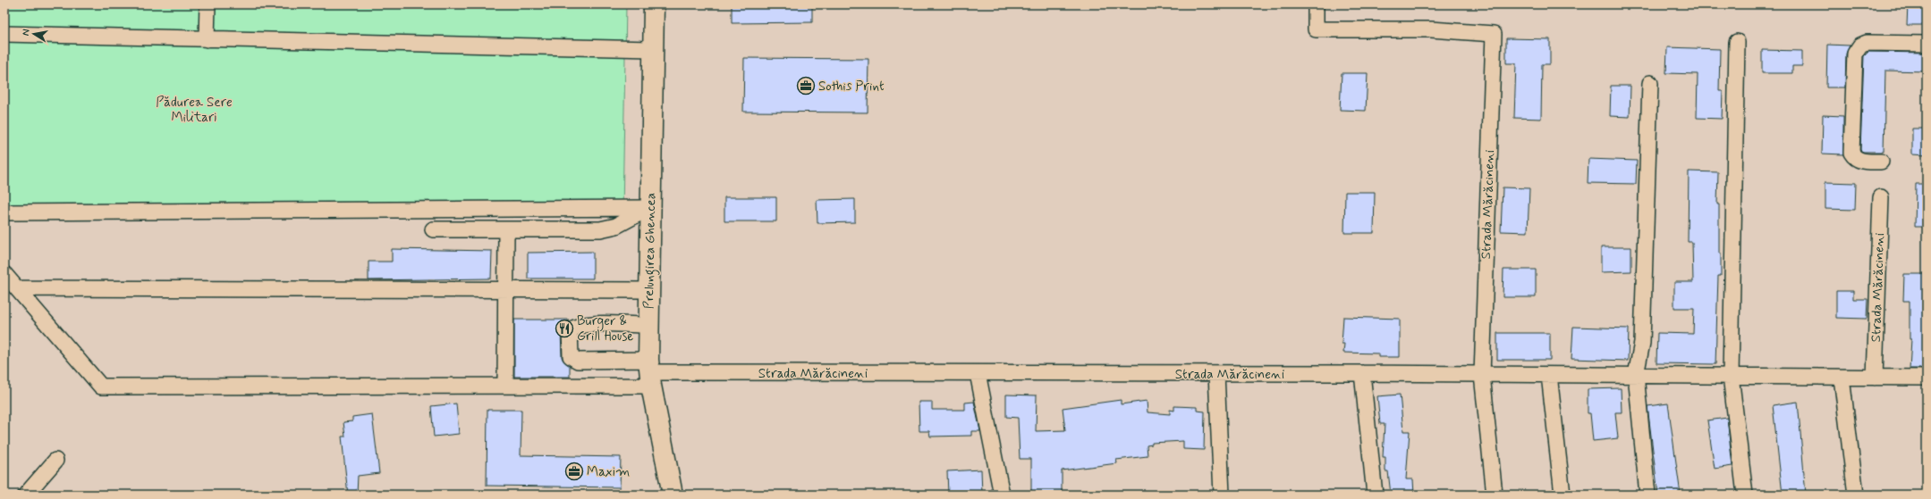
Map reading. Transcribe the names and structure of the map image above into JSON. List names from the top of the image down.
{
  "streets": {
    "main road": ["Prelungirea Ghencea"],
    "street": ["Strada Mărăcineni"]
  },
  "crossings": [
    ["Strada Mărăcineni", "Prelungirea Ghencea"]
  ],
  "parks": ["Pădurea Sere Militari"],
  "places": {
    "office": ["Sothis Print", "Maxim"],
    "restaurant": ["Burger & Grill House"]
  },
  "north": "left"
}
